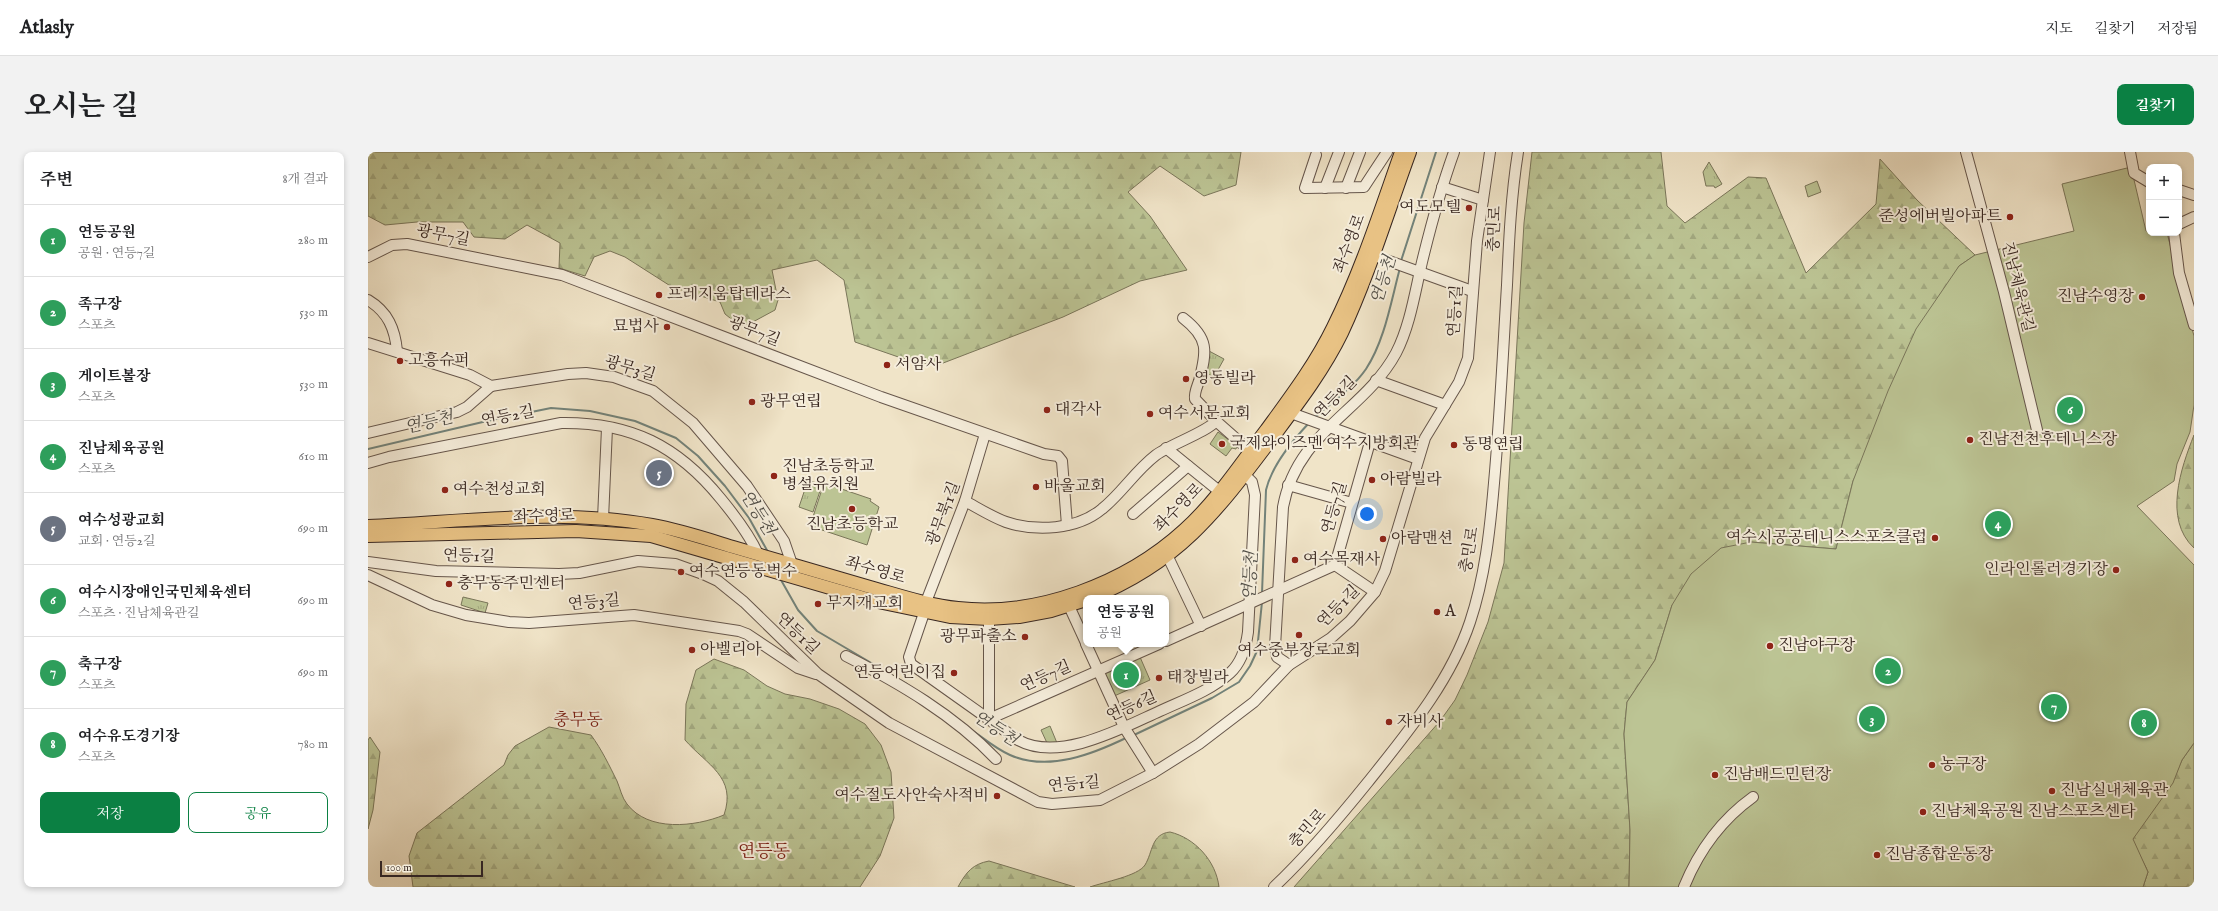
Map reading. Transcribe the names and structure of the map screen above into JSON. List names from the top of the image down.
{
  "streets": {
    "main road": ["좌수영로"],
    "street": [
      "충민로",
      "광무7길",
      "진남체육관길",
      "연등1길",
      "광무3길",
      "연등8길",
      "연등2길",
      "연등7길",
      "광무북1길",
      "연등3길",
      "연등6길"
    ]
  },
  "crossings": [
    ["광무7길", "광무북1길"],
    ["좌수영로", "광무3길"],
    ["좌수영로", "연등2길"],
    ["좌수영로", "광무북1길"],
    ["좌수영로", "연등6길"],
    ["연등1길", "연등8길"],
    ["연등1길", "연등3길"],
    ["연등7길", "연등6길"],
    ["광무북1길", "연등6길"]
  ],
  "districts": ["충무동", "연등동"],
  "water": ["연등천"],
  "places": [
    "여도모텔",
    "준성에버빌아파트",
    "프레지움탑테라스",
    "진남수영장",
    "묘법사",
    "고흥슈퍼",
    "서암사",
    "영동빌라",
    "광무연립",
    "대각사",
    "여수서문교회",
    "진남전천후테니스장",
    "국제와이즈멘 여수지방회관",
    "동명연립",
    "진남초등학교 병설유치원",
    "아람빌라",
    "바울교회",
    "여수천성교회",
    "진남초등학교",
    "여수시공공테니스스포츠클럽",
    "아람맨션",
    "여수목재사",
    "인라인롤러경기장",
    "여수연등동벅수",
    "충무동주민센터",
    "무지개교회",
    "A",
    "여수중부장로교회",
    "광무파출소",
    "진남야구장",
    "아벨리아",
    "연등어린이집",
    "태창빌라",
    "자비사",
    "농구장",
    "진남배드민턴장",
    "진남실내체육관",
    "여수절도사안숙사적비",
    "진남체육공원 진남스포츠센타",
    "진남종합운동장"
  ],
  "scale_bar": "100 m",
  "page": {
    "header": "Atlasly",
    "nav": ["지도", "길찾기", "저장됨"],
    "title": "오시는 길",
    "buttons": [
      "길찾기",
      ["저장", "공유"]
    ],
    "heading": ["주변", "8개 결과"],
    "map_buttons": ["+", "−"],
    "list": [
      {
        "mark": "1",
        "name": "연등공원",
        "note": "공원 · 연등7길",
        "value": "280 m"
      },
      {
        "mark": "2",
        "name": "족구장",
        "note": "스포츠",
        "value": "530 m"
      },
      {
        "mark": "3",
        "name": "게이트볼장",
        "note": "스포츠",
        "value": "530 m"
      },
      {
        "mark": "4",
        "name": "진남체육공원",
        "note": "스포츠",
        "value": "610 m"
      },
      {
        "mark": "5",
        "name": "여수성광교회",
        "note": "교회 · 연등2길",
        "value": "690 m"
      },
      {
        "mark": "6",
        "name": "여수시장애인국민체육센터",
        "note": "스포츠 · 진남체육관길",
        "value": "690 m"
      },
      {
        "mark": "7",
        "name": "축구장",
        "note": "스포츠",
        "value": "690 m"
      },
      {
        "mark": "8",
        "name": "여수유도경기장",
        "note": "스포츠",
        "value": "780 m"
      }
    ],
    "pins": [
      "6",
      "5",
      "4",
      "2",
      "1",
      "7",
      "3",
      "8"
    ],
    "popup": ["연등공원", "공원"],
    "scale": "100 m"
  }
}
